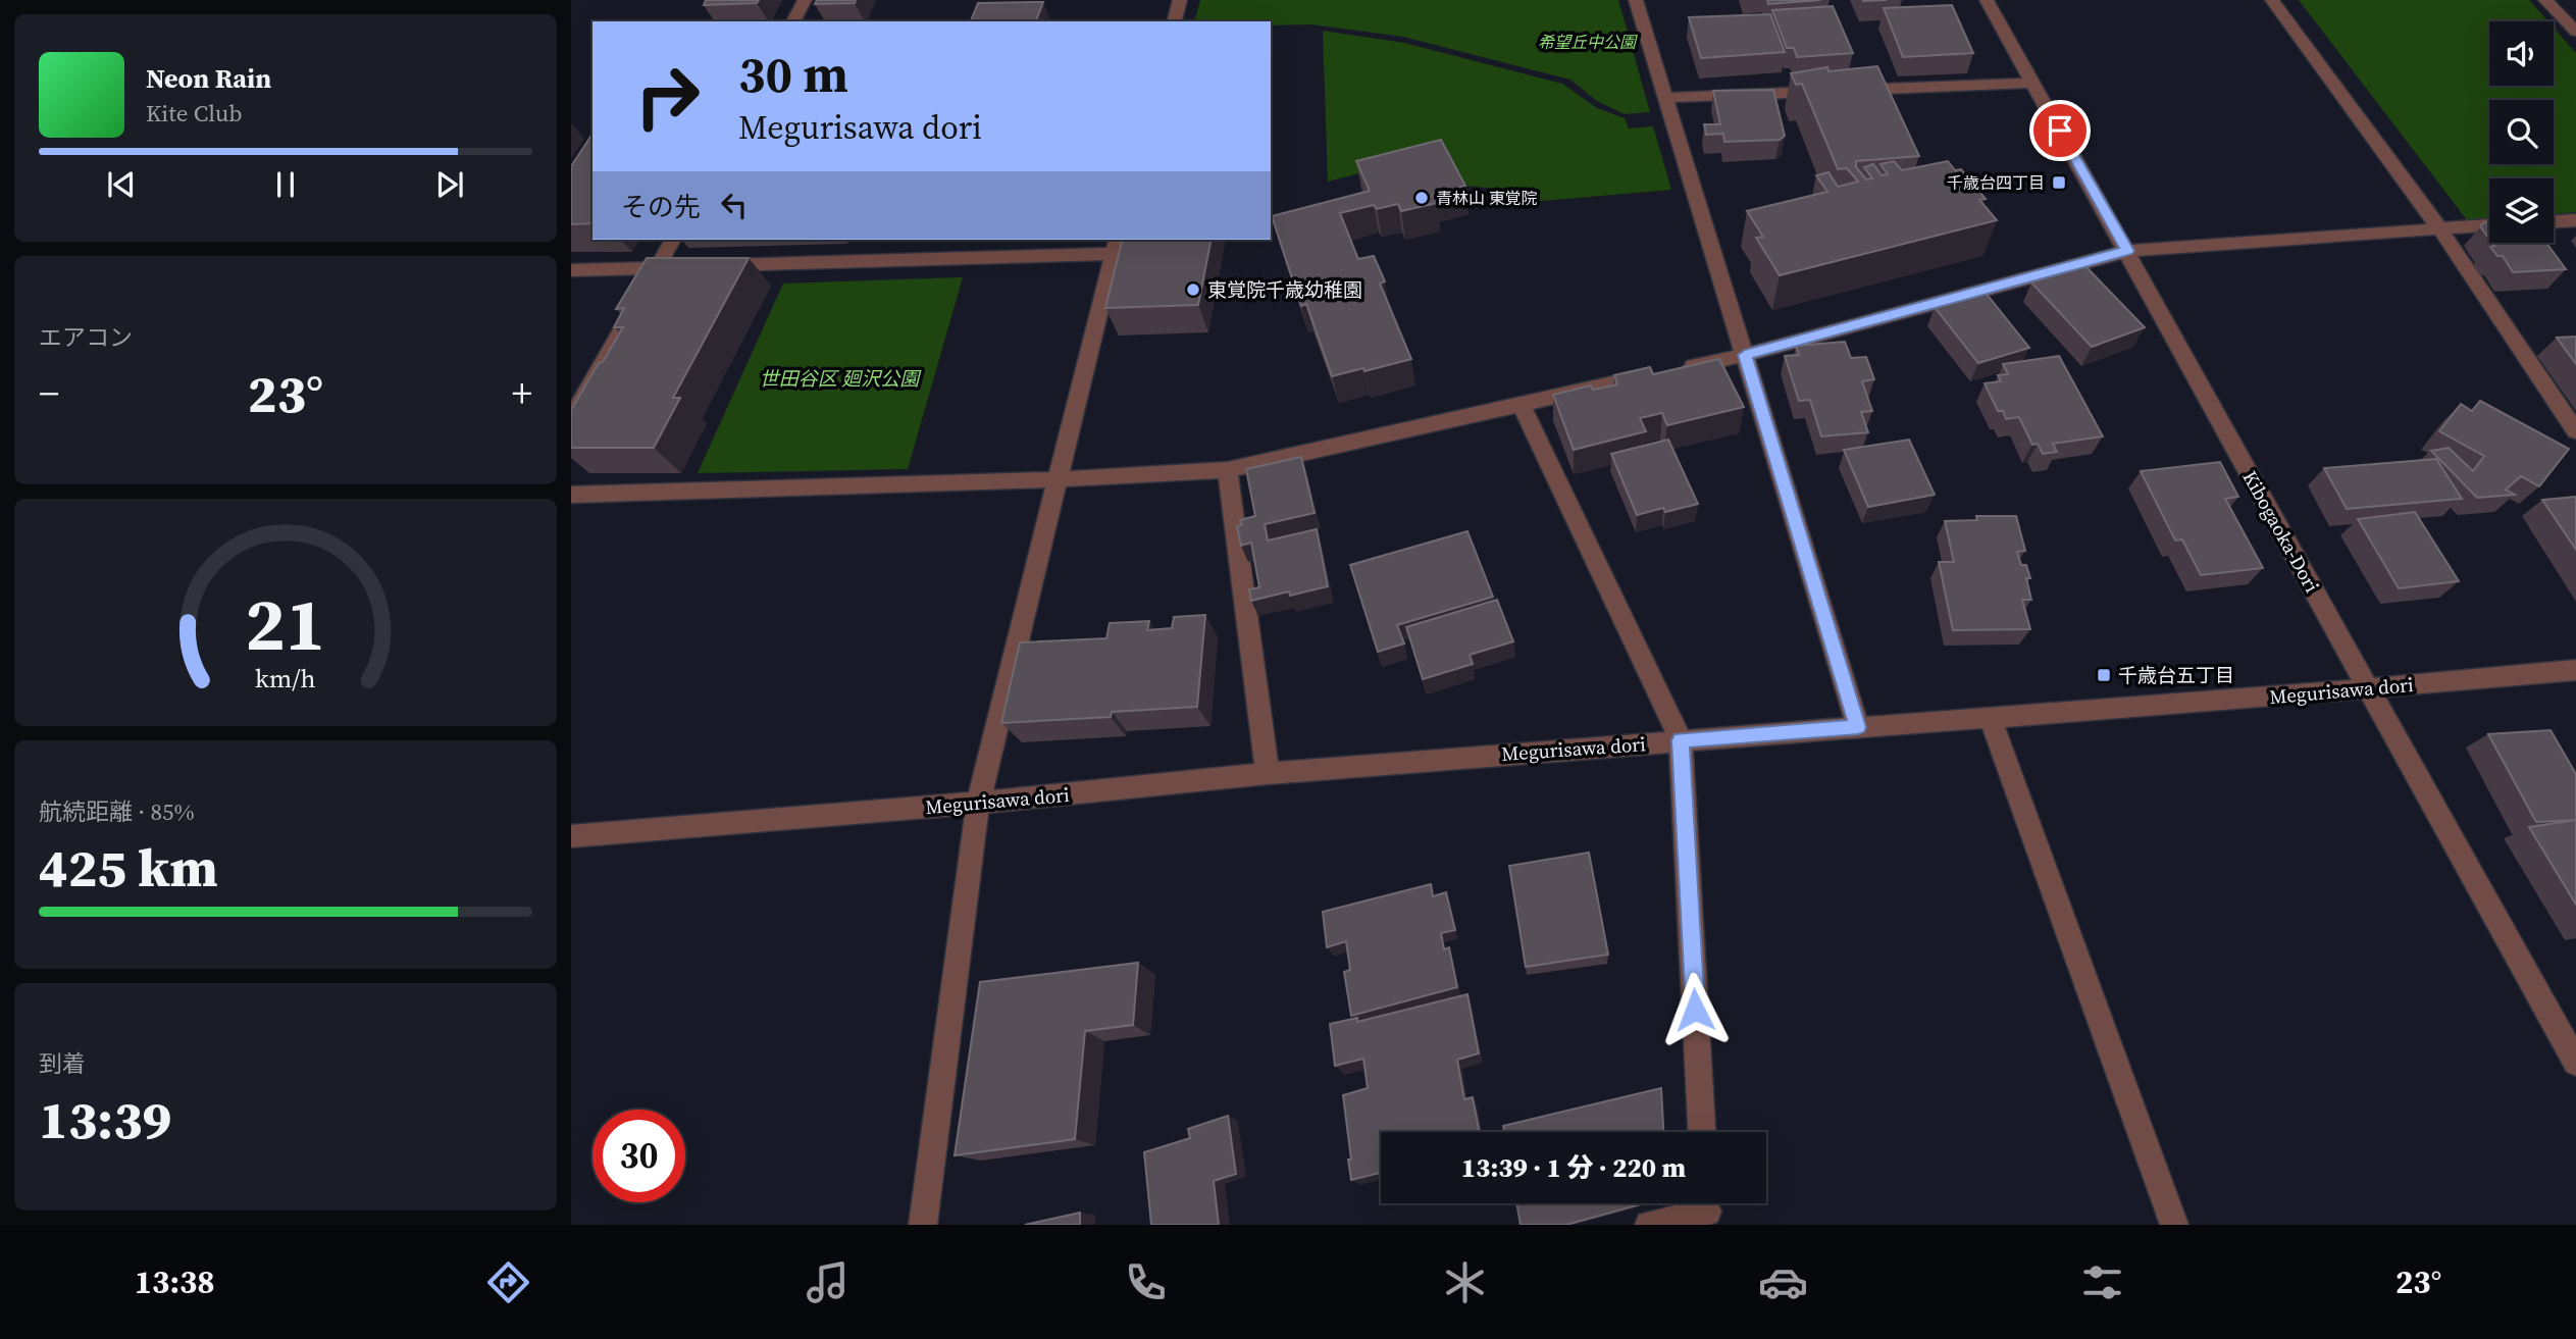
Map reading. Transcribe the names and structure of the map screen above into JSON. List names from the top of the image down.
{
  "streets": {
    "street": ["Kibogaoka-Dori", "Megurisawa dori"]
  },
  "crossings": [
    ["Kibogaoka-Dori", "Megurisawa dori"]
  ],
  "parks": ["希望丘中公園", "世田谷区 廻沢公園"],
  "places": {
    "transit": ["千歳台四丁目", "千歳台五丁目"],
    "other": ["青林山 東覚院", "東覚院千歳幼稚園"]
  },
  "page": {
    "turn": ["30 m", "Megurisawa dori"],
    "song": ["Neon Rain", "Kite Club"],
    "then": "その先",
    "tile": [
      "エアコン",
      ["航続距離 · 85%", "425 km"],
      ["到着", "13:39"]
    ],
    "heat": ["−", "23°", "+"],
    "limit": "30",
    "trip": "13:39 · 1 分 · 220 m",
    "tabs": ["13:38", "23°"],
    "gauge": ["21", "km/h"]
  }
}
